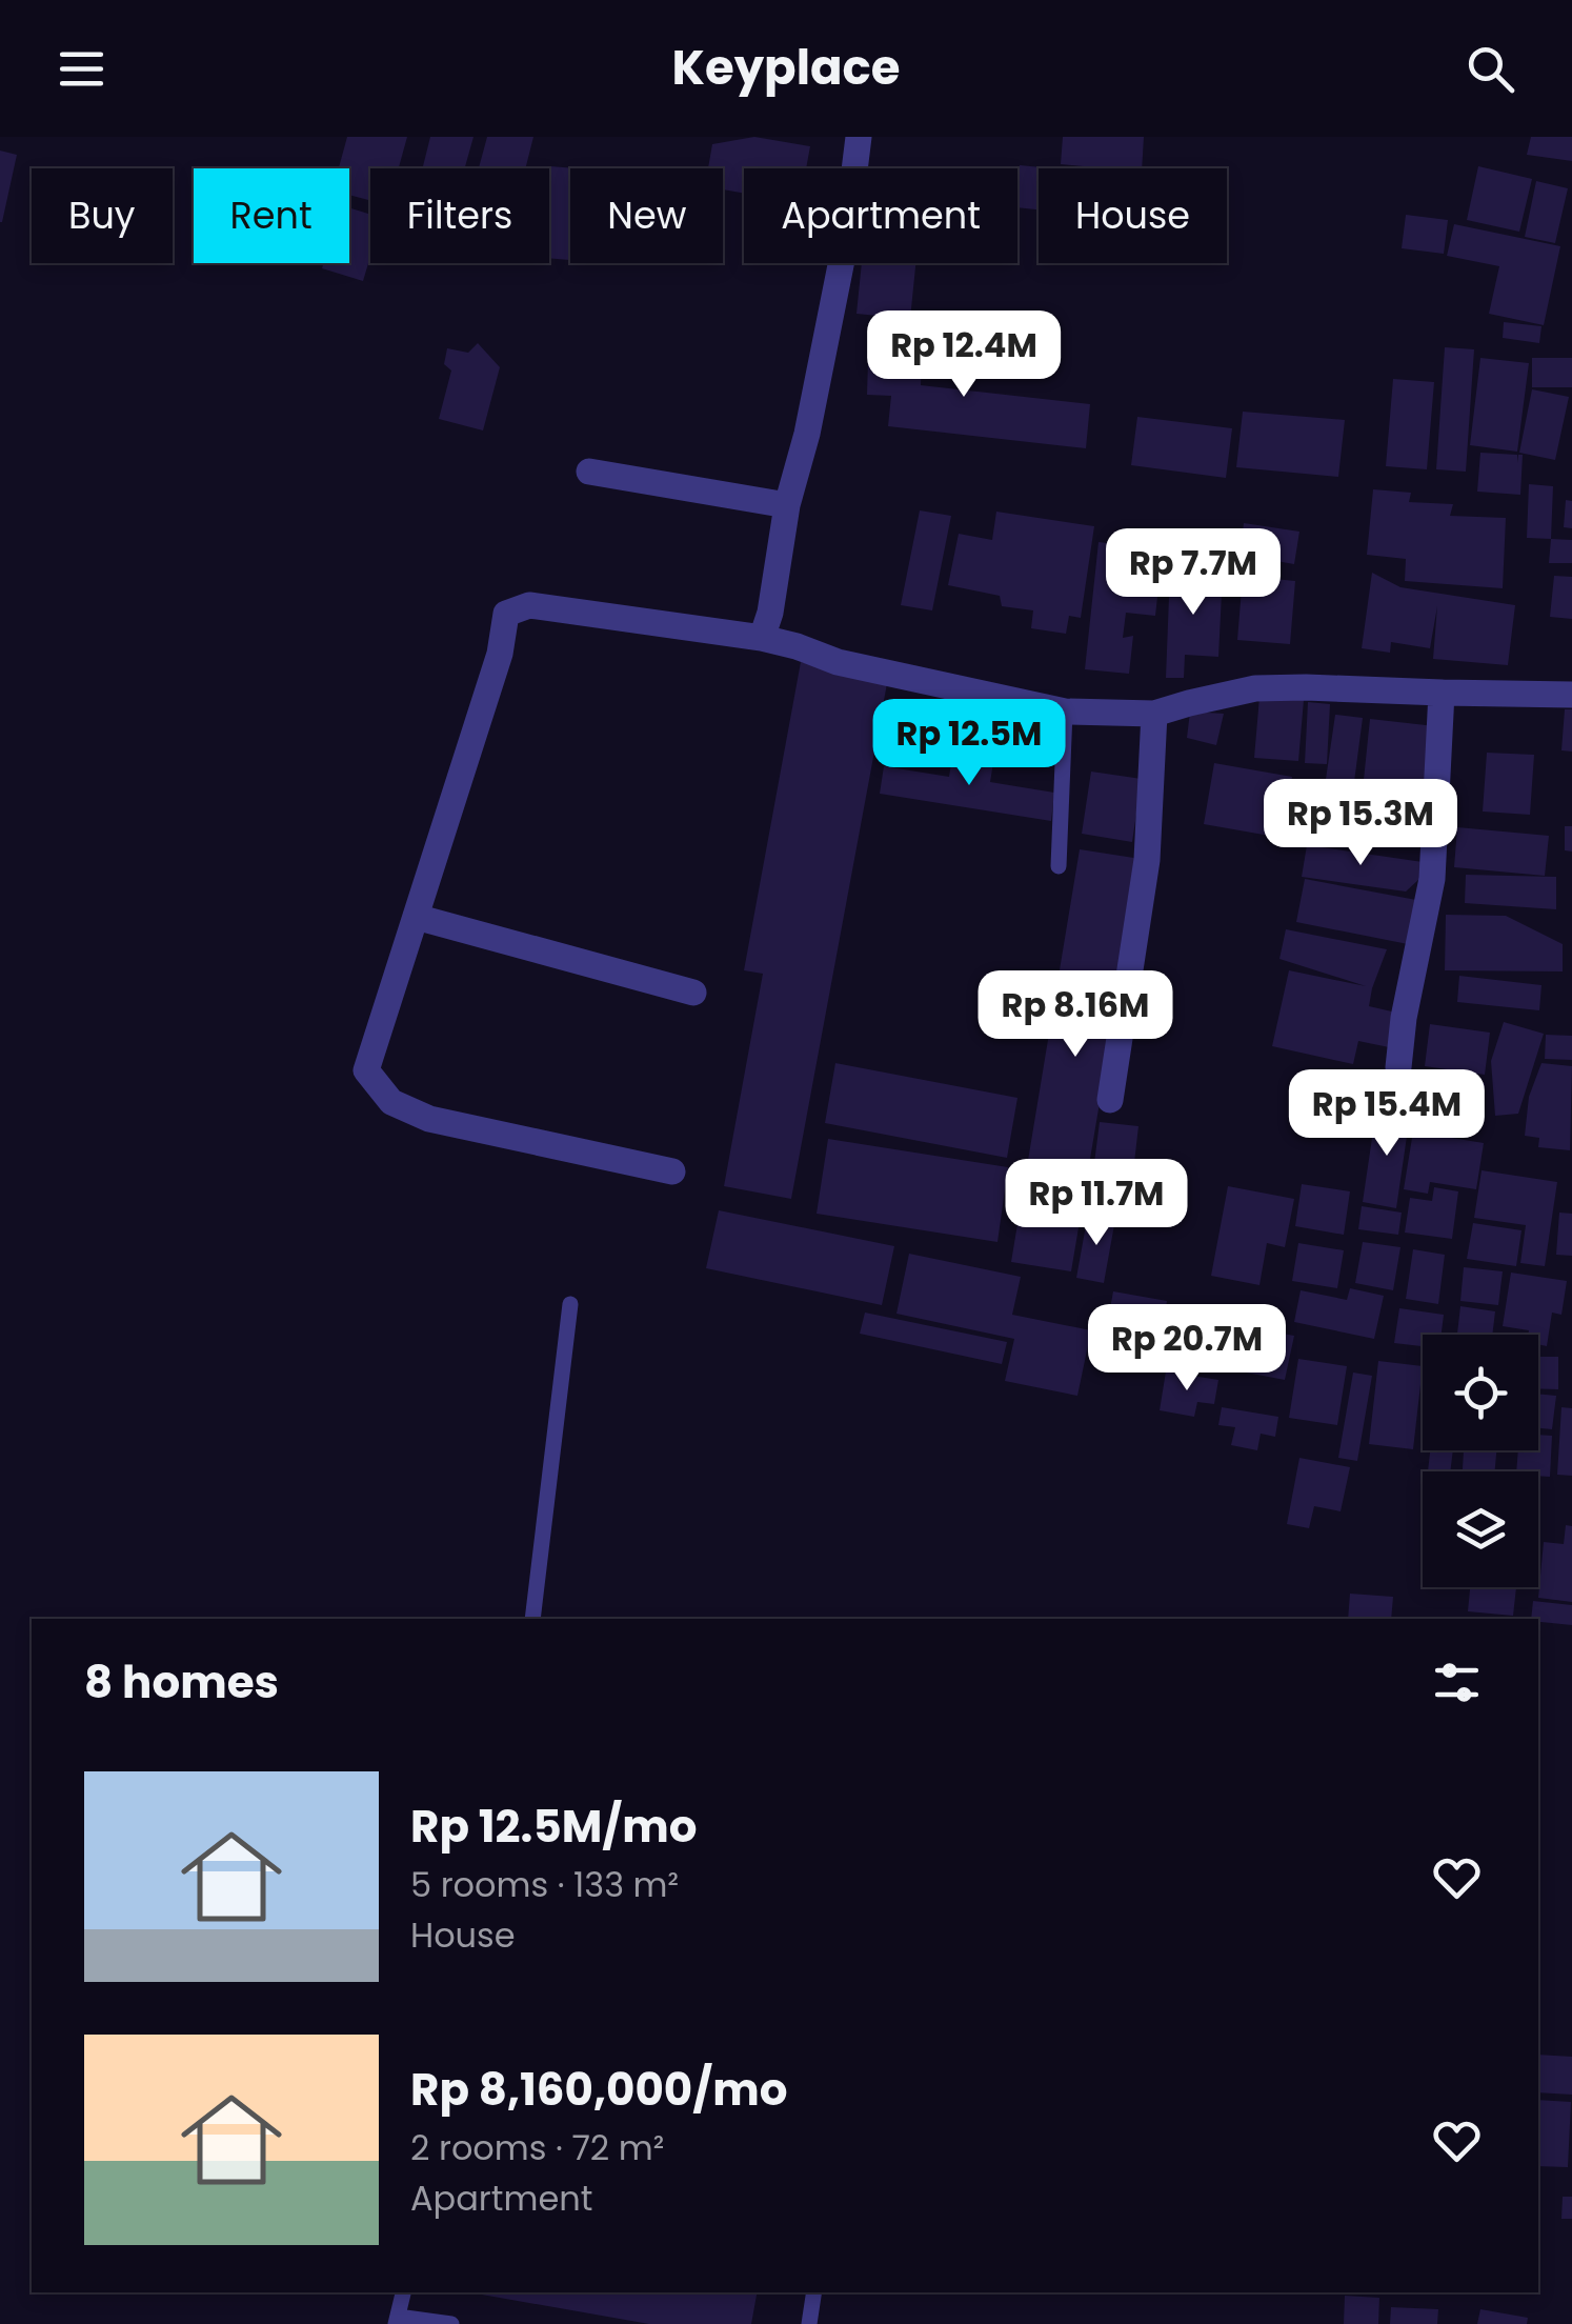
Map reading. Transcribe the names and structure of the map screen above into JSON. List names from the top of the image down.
{
  "page": {
    "header": "Keyplace",
    "chip": [
      "Buy",
      "Rent",
      "Filters",
      "New",
      "Apartment",
      "House"
    ],
    "price": [
      "Rp 12.4M",
      "Rp 7.7M",
      "Rp 12.5M",
      "Rp 15.3M",
      "Rp 8.16M",
      "Rp 15.4M",
      "Rp 11.7M",
      "Rp 20.7M"
    ],
    "heading": "8 homes",
    "list": [
      {
        "name": "Rp 12.5M/mo",
        "note": "5 rooms · 133 m² · House"
      },
      {
        "name": "Rp 8,160,000/mo",
        "note": "2 rooms · 72 m² · Apartment"
      }
    ]
  }
}
